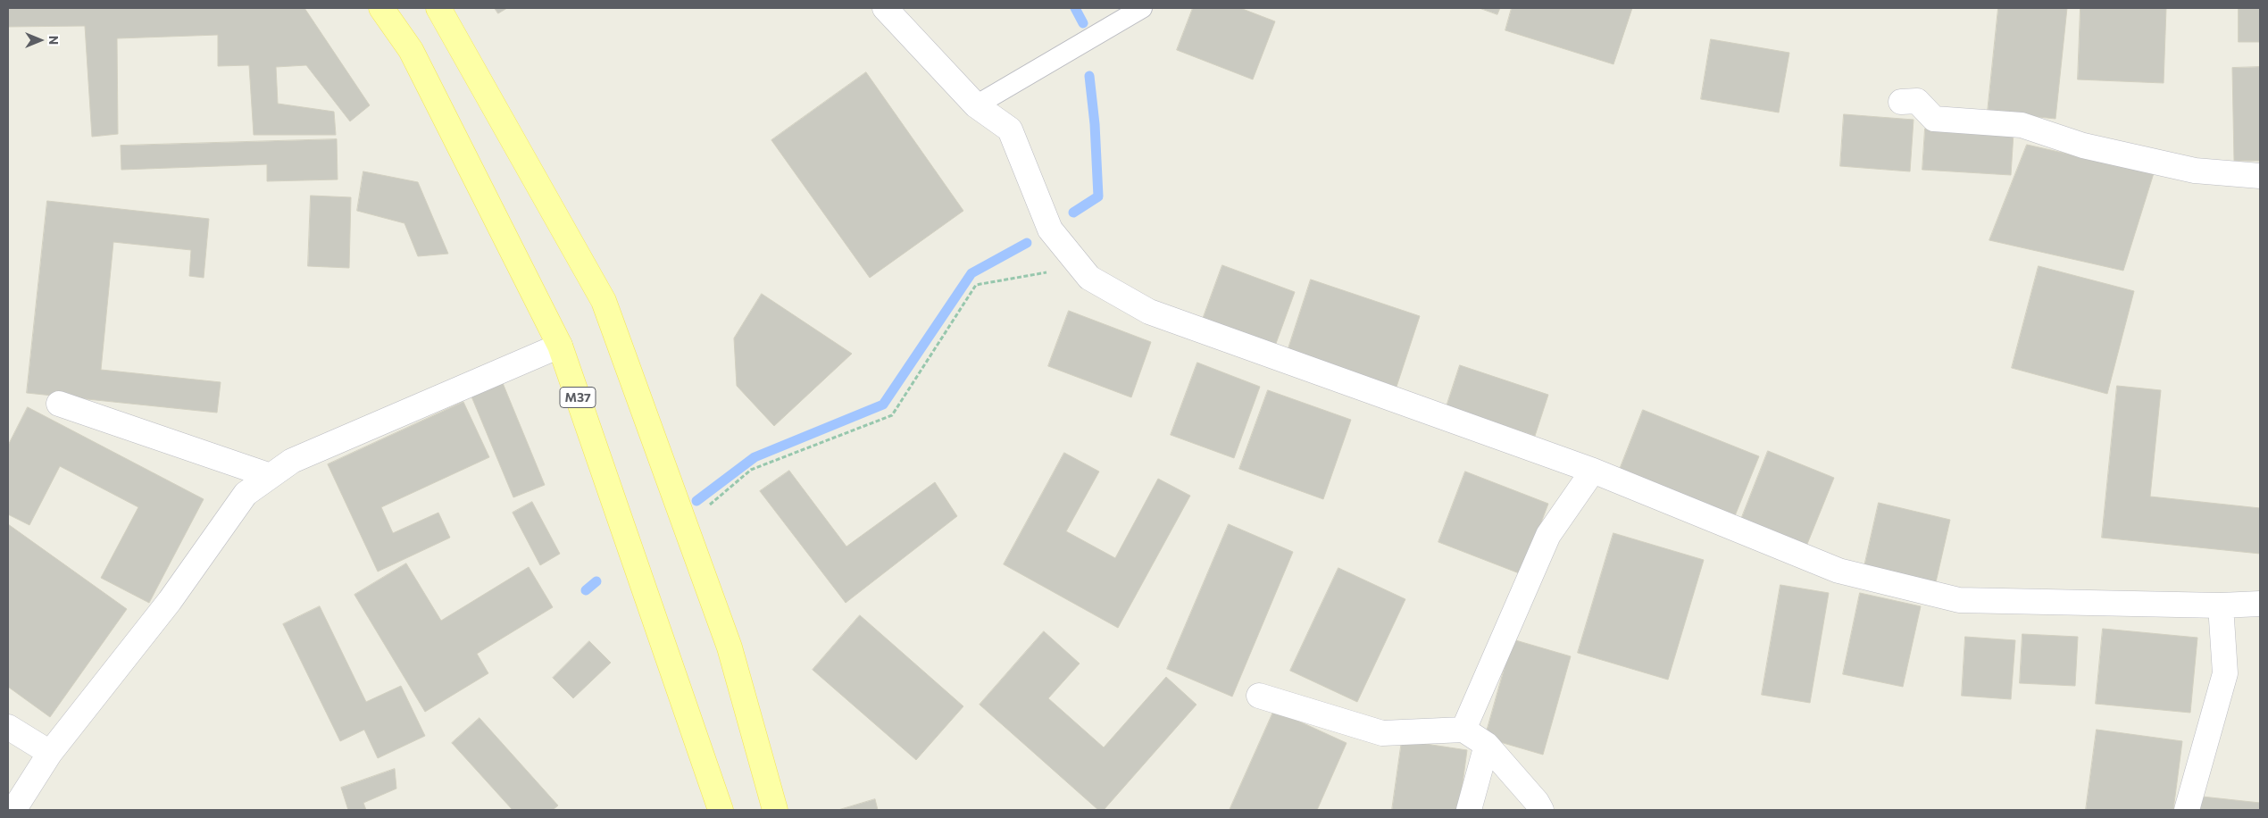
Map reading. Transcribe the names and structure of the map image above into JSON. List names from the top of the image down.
{
  "streets": {
    "main road": ["M37"]
  },
  "north": "right"
}
